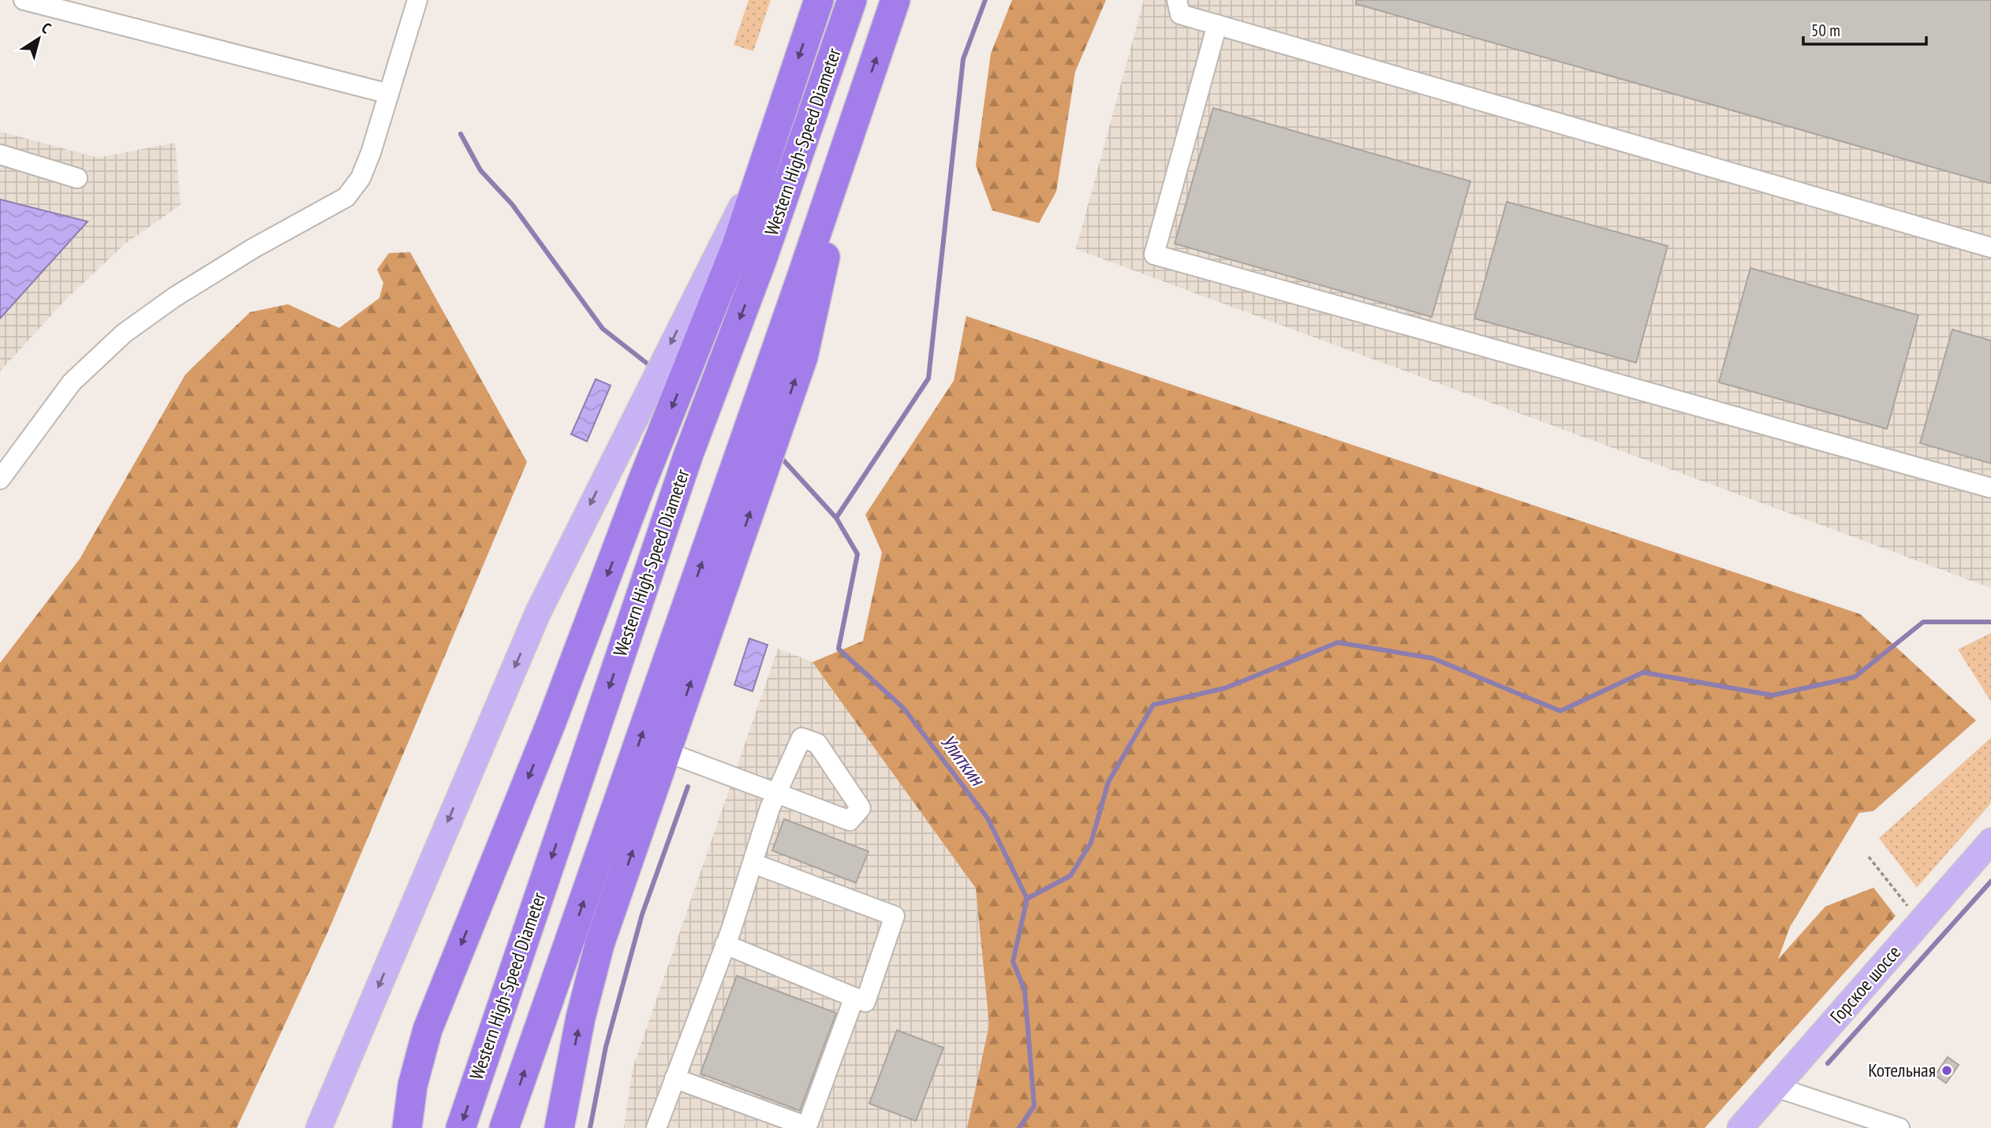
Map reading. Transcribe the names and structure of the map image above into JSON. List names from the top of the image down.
{
  "streets": {
    "highway": ["Western High-Speed Diameter"],
    "main road": ["Горское шоссе"]
  },
  "water": ["Улиткин"],
  "places": ["Котельная"],
  "scale_bar": "50 m",
  "north": "top right"
}
